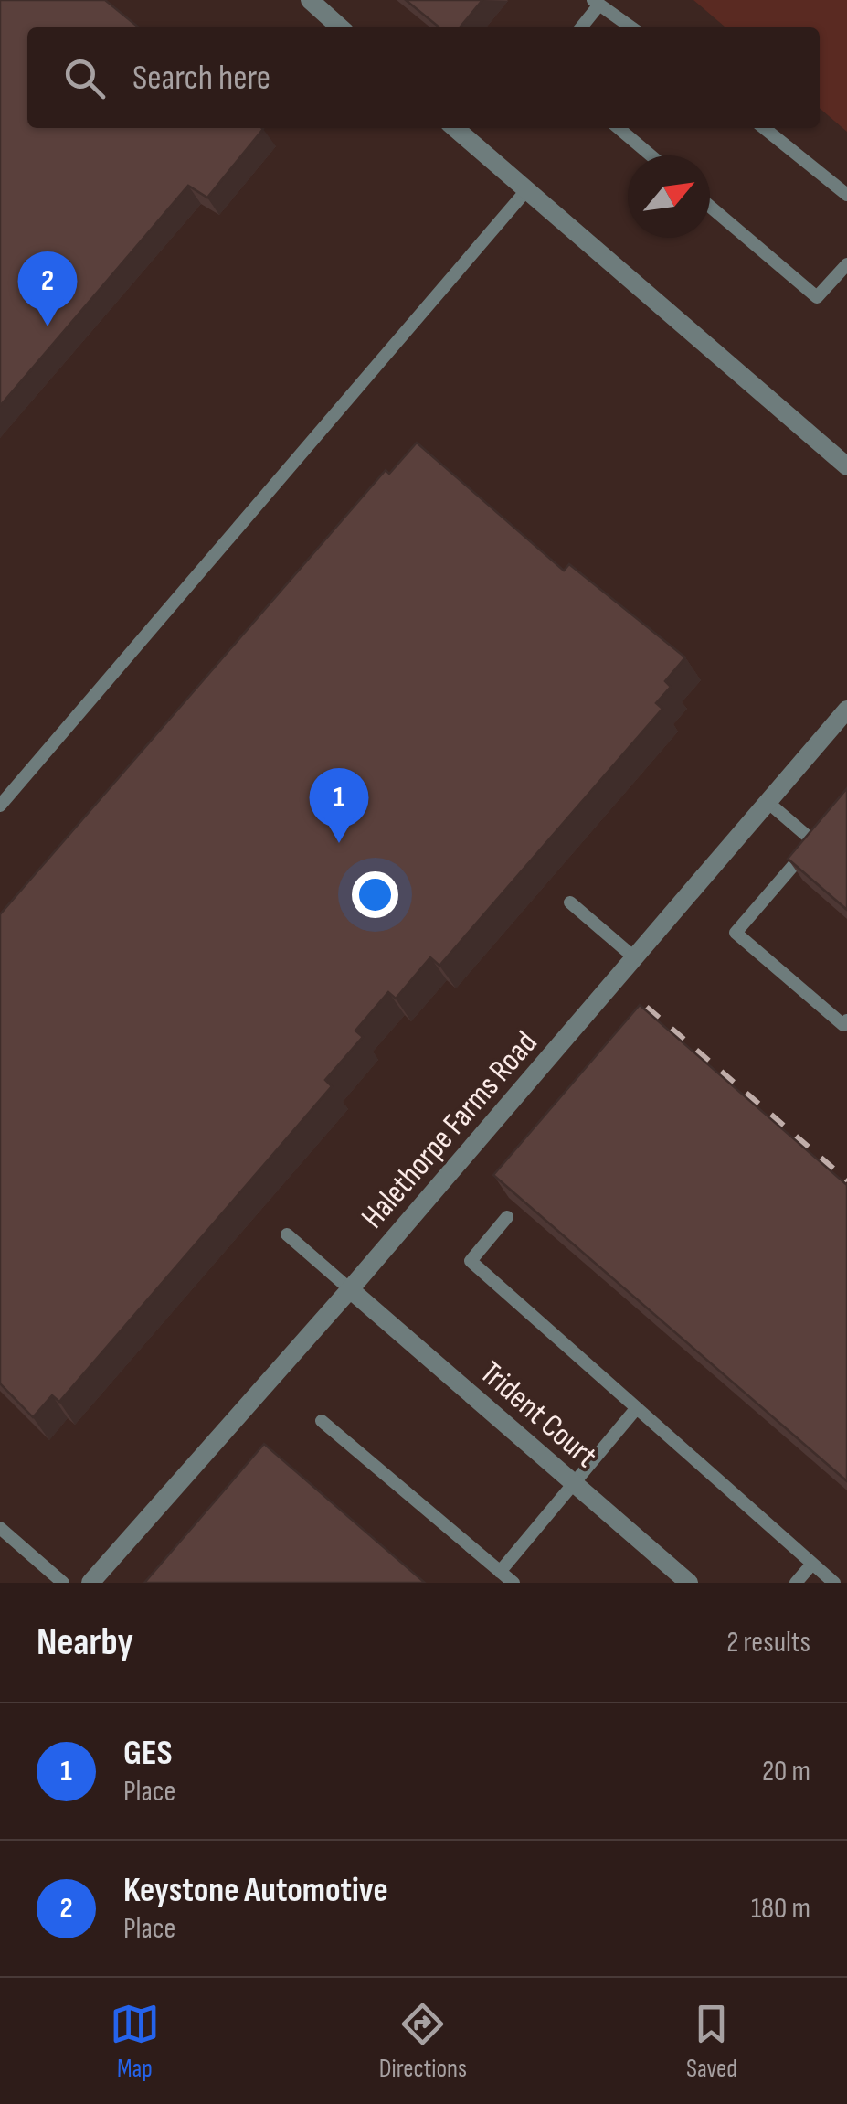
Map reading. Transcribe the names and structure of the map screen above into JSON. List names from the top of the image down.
{
  "streets": {
    "street": ["Halethorpe Farms Road", "Trident Court"]
  },
  "crossings": [
    ["Halethorpe Farms Road", "Trident Court"]
  ],
  "north": "top right",
  "page": {
    "search": "Search here",
    "pins": ["2", "1"],
    "heading": ["Nearby", "2 results"],
    "list": [
      {
        "mark": "1",
        "name": "GES",
        "note": "Place",
        "value": "20 m"
      },
      {
        "mark": "2",
        "name": "Keystone Automotive",
        "note": "Place",
        "value": "180 m"
      }
    ],
    "nav": ["Map", "Directions", "Saved"]
  }
}
